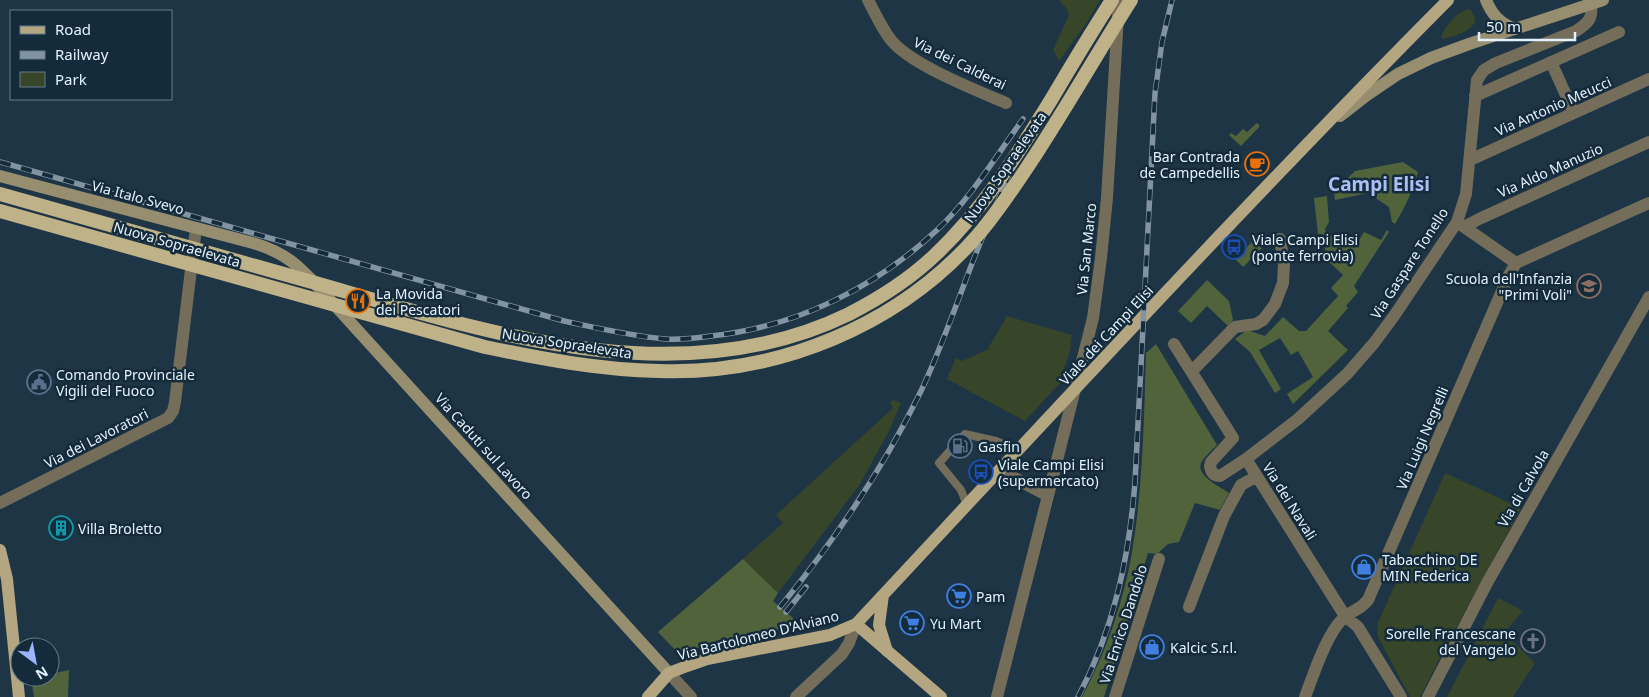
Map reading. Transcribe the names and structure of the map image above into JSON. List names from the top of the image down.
{
  "streets": {
    "highway": ["Nuova Sopraelevata"],
    "main road": [
      "Via Italo Svevo",
      "Viale dei Campi Elisi",
      "Via Caduti sul Lavoro",
      "Via Bartolomeo D'Alviano"
    ],
    "street": [
      "Via dei Calderai",
      "Via Antonio Meucci",
      "Via Aldo Manuzio",
      "Via San Marco",
      "Via Gaspare Tonello",
      "Via dei Lavoratori",
      "Via Luigi Negrelli",
      "Via di Calvola",
      "Via dei Navali",
      "Via Enrico Dandolo"
    ]
  },
  "crossings": [
    ["Via Antonio Meucci", "Via Gaspare Tonello"],
    ["Via Aldo Manuzio", "Via Gaspare Tonello"],
    ["Via Italo Svevo", "Via dei Lavoratori"],
    ["Via Italo Svevo", "Via Caduti sul Lavoro"],
    ["Via San Marco", "Viale dei Campi Elisi"],
    ["Via Gaspare Tonello", "Via dei Navali"],
    ["Viale dei Campi Elisi", "Via Bartolomeo D'Alviano"],
    ["Via Luigi Negrelli", "Via dei Navali"],
    ["Via Caduti sul Lavoro", "Via Bartolomeo D'Alviano"]
  ],
  "districts": ["Campi Elisi"],
  "places": {
    "cafe": ["Bar Contrada de Campedellis"],
    "bus stop": ["Viale Campi Elisi (ponte ferrovia)", "Viale Campi Elisi (supermercato)"],
    "school or university": ["Scuola dell'Infanzia \"Primi Voli\""],
    "restaurant": ["La Movida dei Pescatori"],
    "public building": ["Comando Provinciale Vigili del Fuoco"],
    "fuel station": ["Gasfin"],
    "building": ["Villa Broletto"],
    "shop": ["Tabacchino DE MIN Federica", "Kalcic S.r.l."],
    "supermarket": ["Pam", "Yu Mart"],
    "church": ["Sorelle Francescane del Vangelo"]
  },
  "legend": ["Road", "Railway", "Park"],
  "scale_bar": "50 m",
  "north": "bottom right"
}
